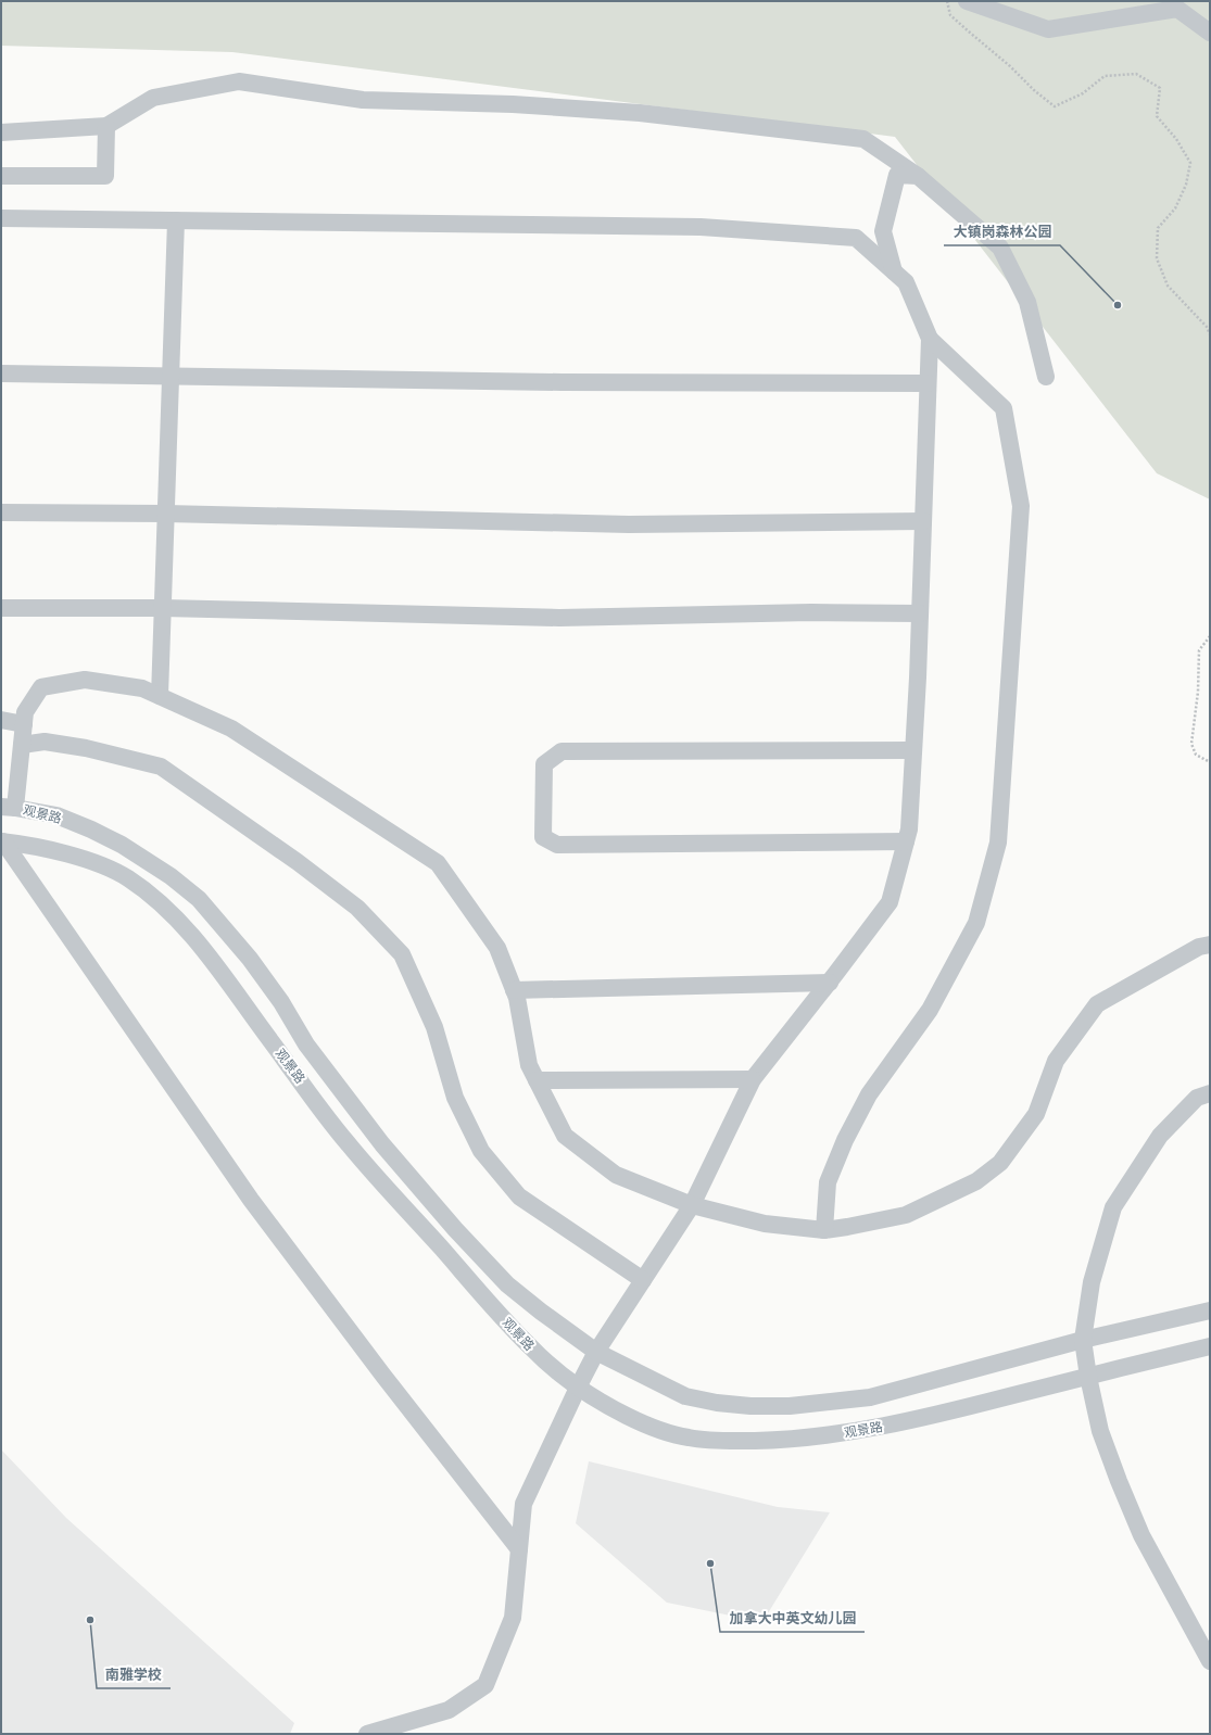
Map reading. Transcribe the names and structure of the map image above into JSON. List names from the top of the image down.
{
  "streets": {
    "street": ["观景路"]
  },
  "places": ["大镇岗森林公园", "加拿大中英文幼儿园", "南雅学校"]
}
